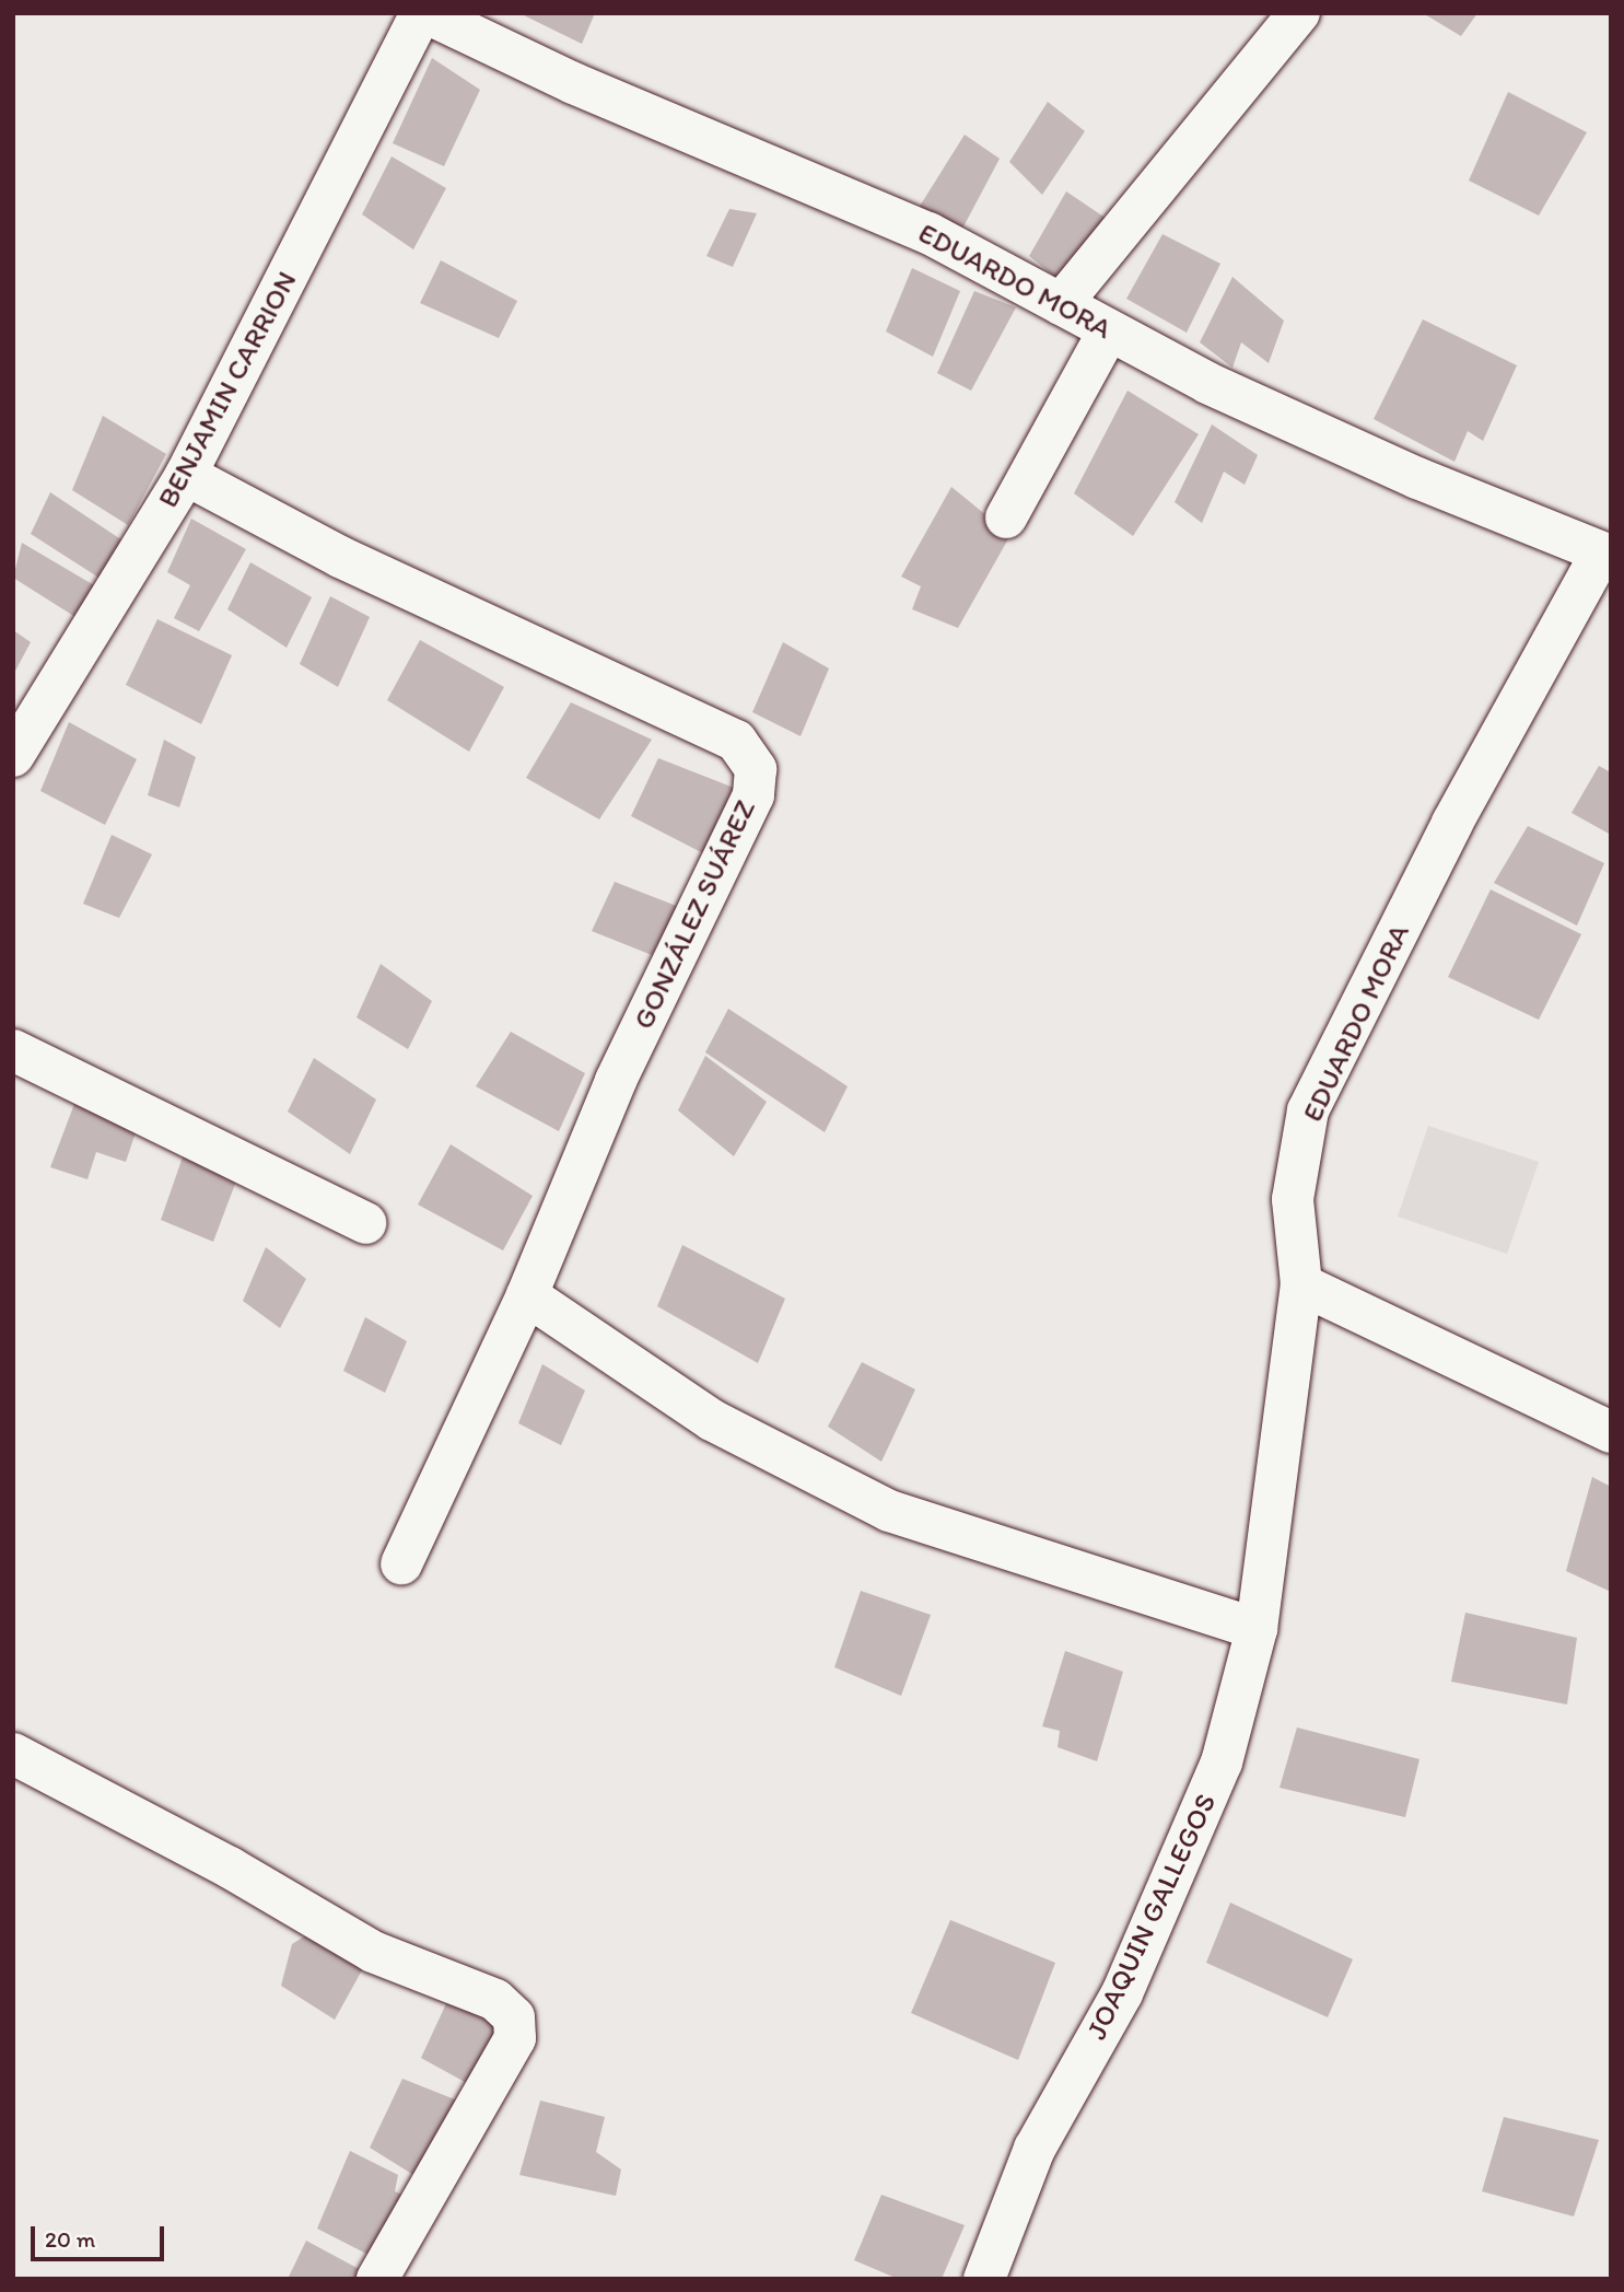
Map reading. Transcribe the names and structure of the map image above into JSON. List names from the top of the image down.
{
  "streets": {
    "street": [
      "EDUARDO MORA",
      "BENJAMIN CARRION",
      "GONZÁLEZ SUÁREZ",
      "JOAQUIN GALLEGOS"
    ]
  },
  "crossings": [
    ["EDUARDO MORA", "BENJAMIN CARRION"],
    ["EDUARDO MORA", "JOAQUIN GALLEGOS"],
    ["BENJAMIN CARRION", "GONZÁLEZ SUÁREZ"]
  ],
  "scale_bar": "20 m"
}
